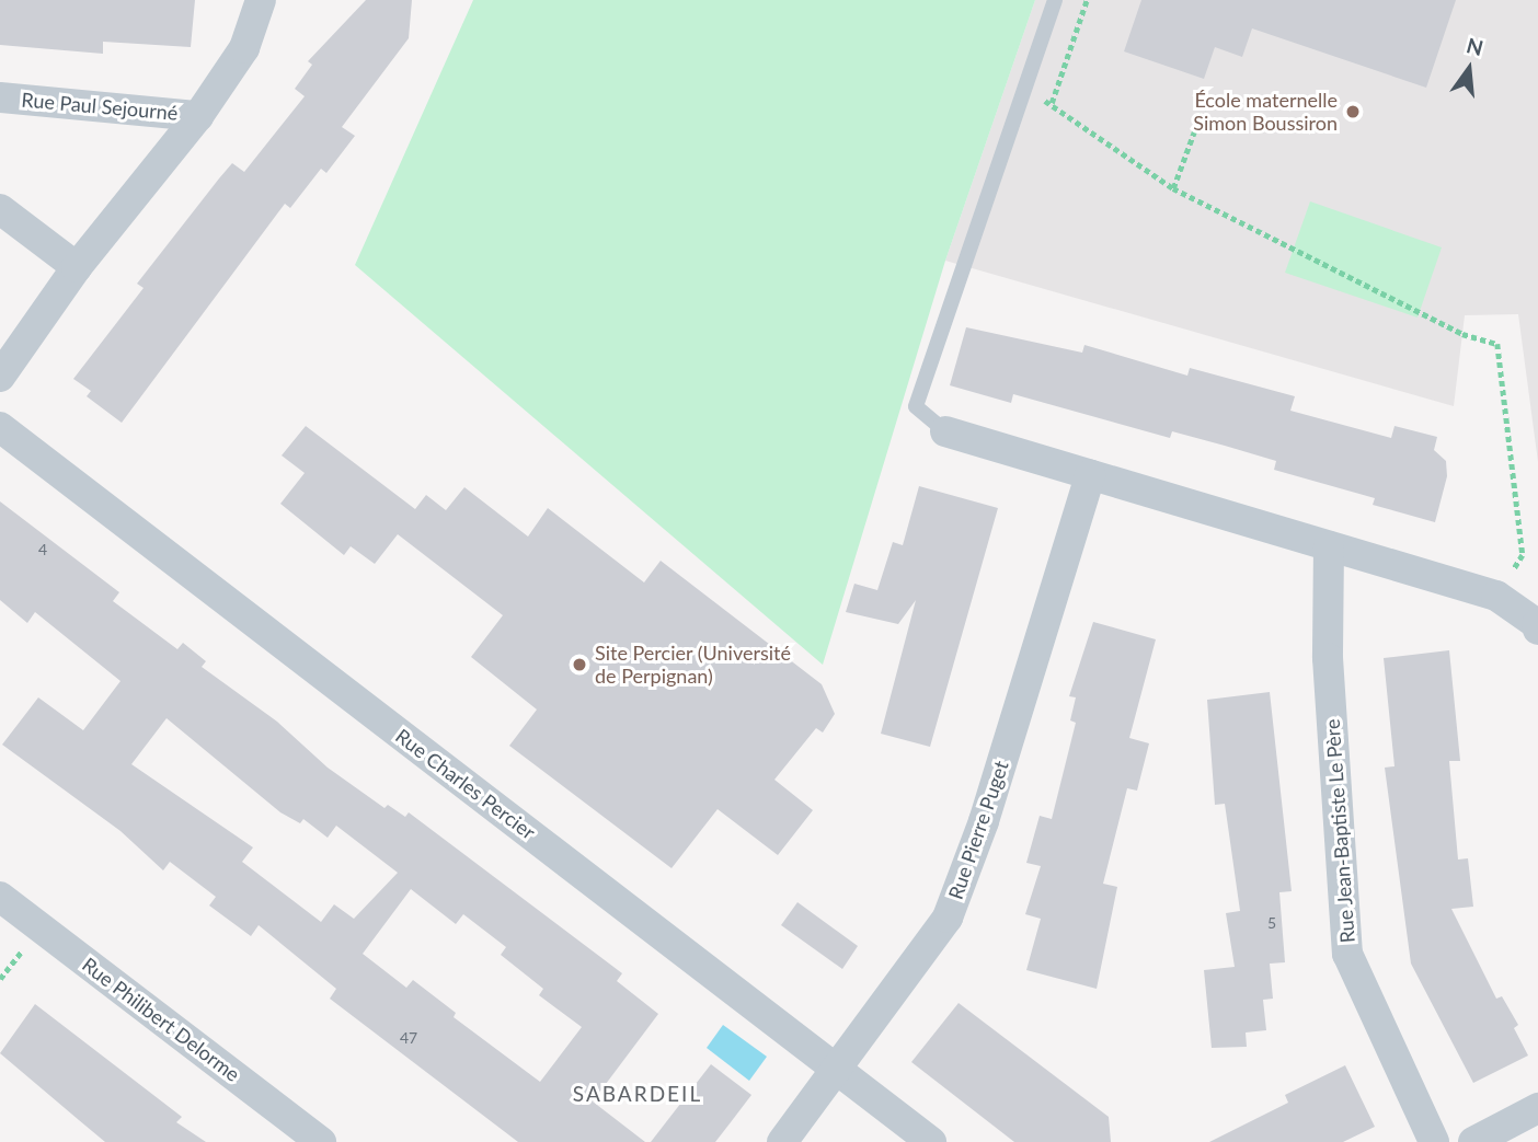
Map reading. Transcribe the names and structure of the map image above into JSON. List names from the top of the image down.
{
  "streets": {
    "street": [
      "Rue Paul Sejourné",
      "Rue Charles Percier",
      "Rue Pierre Puget",
      "Rue Jean-Baptiste Le Père",
      "Rue Philibert Delorme"
    ]
  },
  "crossings": [
    ["Rue Charles Percier", "Rue Pierre Puget"]
  ],
  "districts": ["SABARDEIL"],
  "places": ["École maternelle Simon Boussiron", "Site Percier (Université de Perpignan)"],
  "house_numbers": ["4", "5", "47"],
  "north": "top"
}
